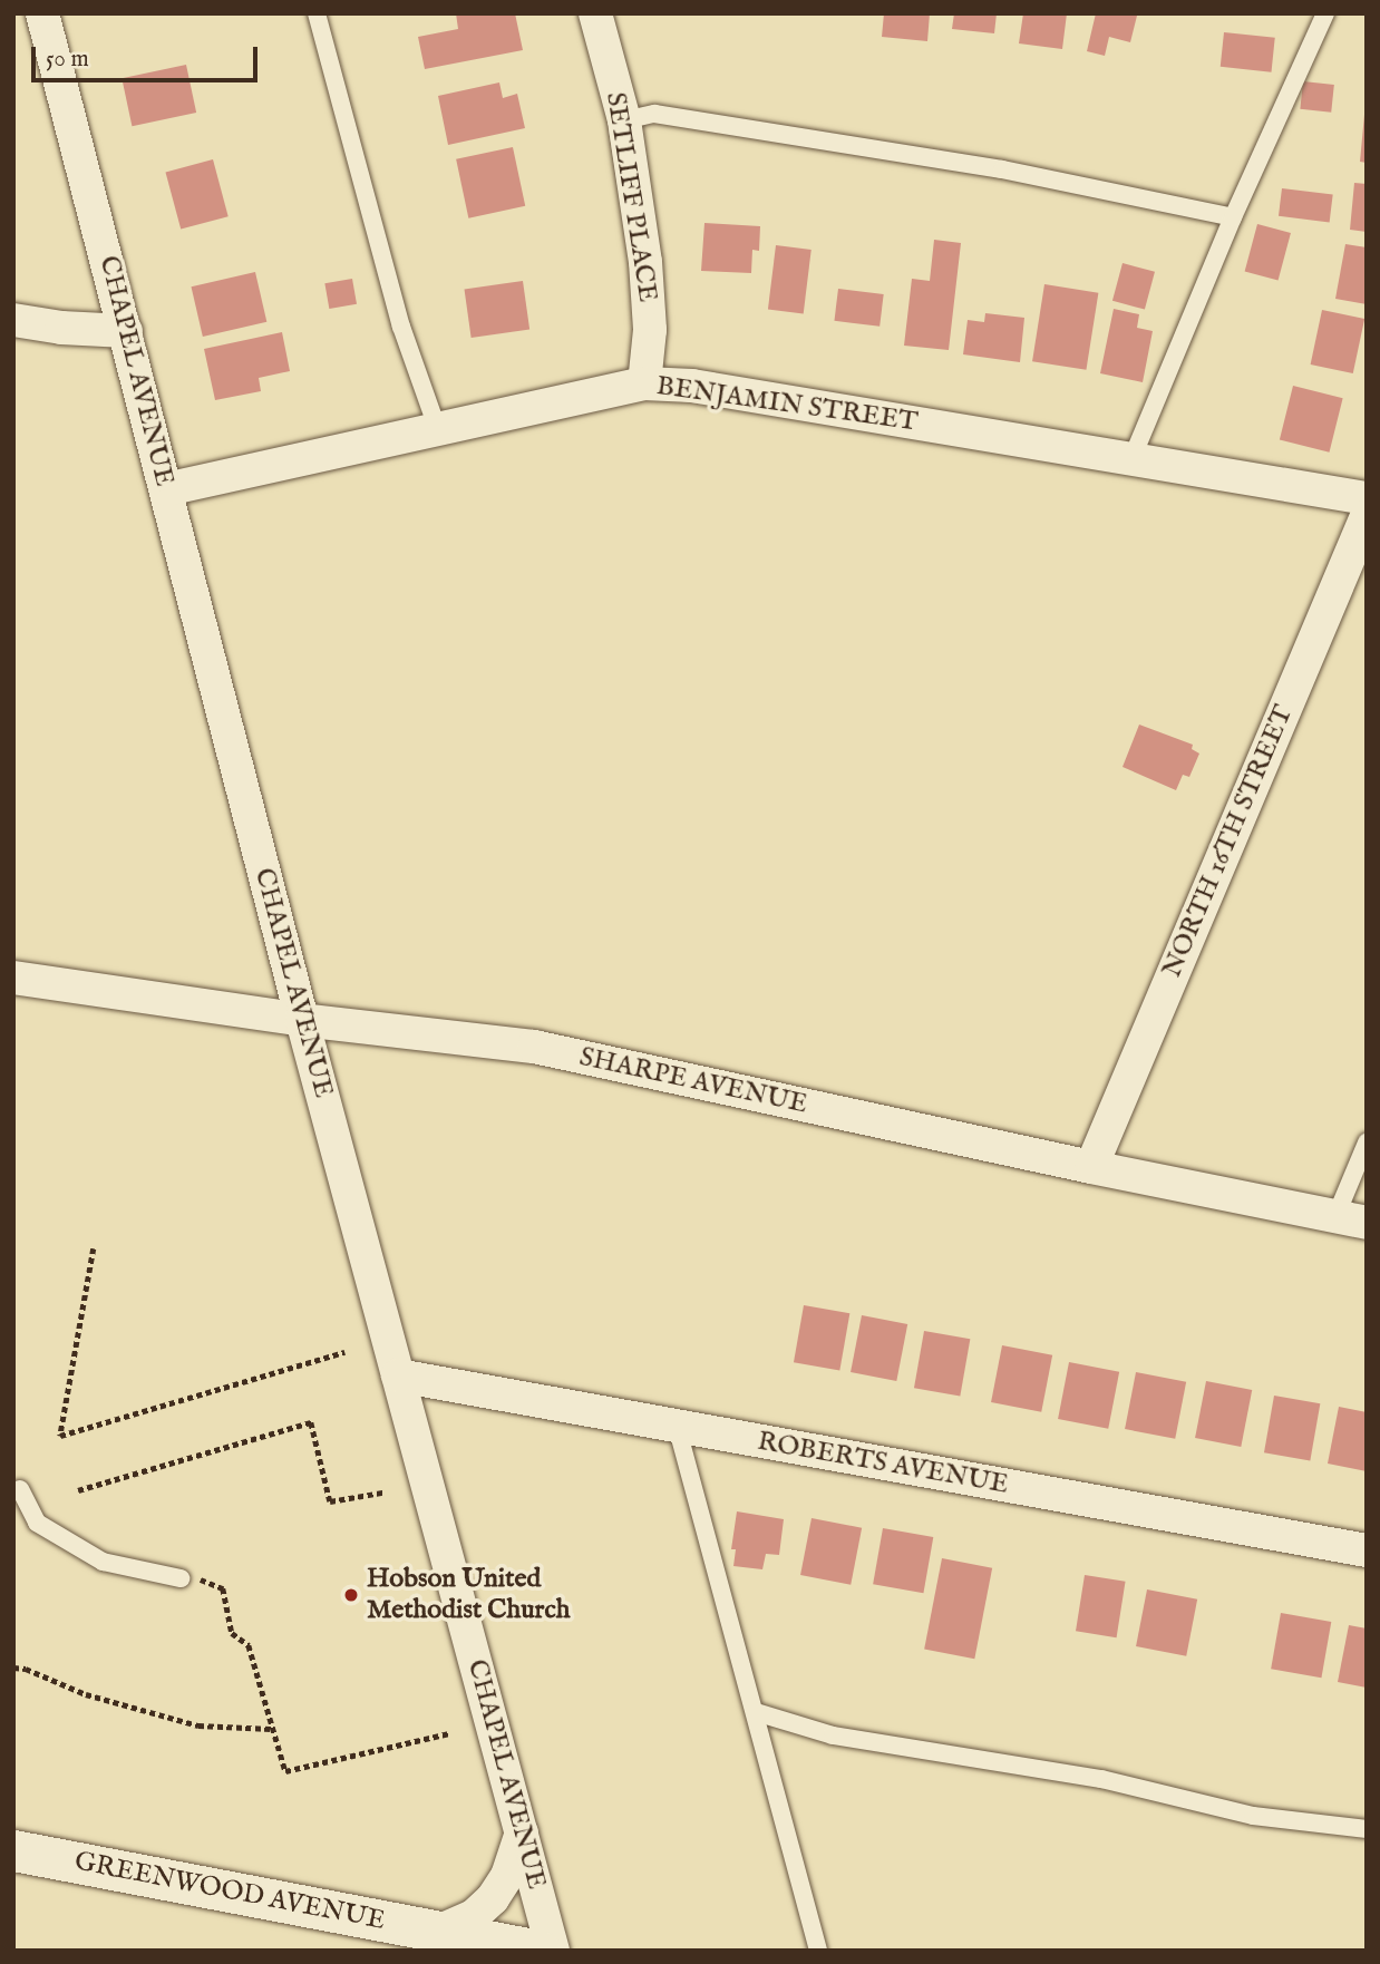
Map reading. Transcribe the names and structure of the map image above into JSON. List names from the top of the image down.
{
  "streets": {
    "street": [
      "SETLIFF PLACE",
      "CHAPEL AVENUE",
      "BENJAMIN STREET",
      "NORTH 16TH STREET",
      "SHARPE AVENUE",
      "ROBERTS AVENUE",
      "GREENWOOD AVENUE"
    ]
  },
  "crossings": [
    ["SETLIFF PLACE", "BENJAMIN STREET"],
    ["CHAPEL AVENUE", "BENJAMIN STREET"],
    ["CHAPEL AVENUE", "SHARPE AVENUE"],
    ["CHAPEL AVENUE", "ROBERTS AVENUE"],
    ["NORTH 16TH STREET", "SHARPE AVENUE"]
  ],
  "places": ["Hobson United Methodist Church"],
  "scale_bar": "50 m"
}
